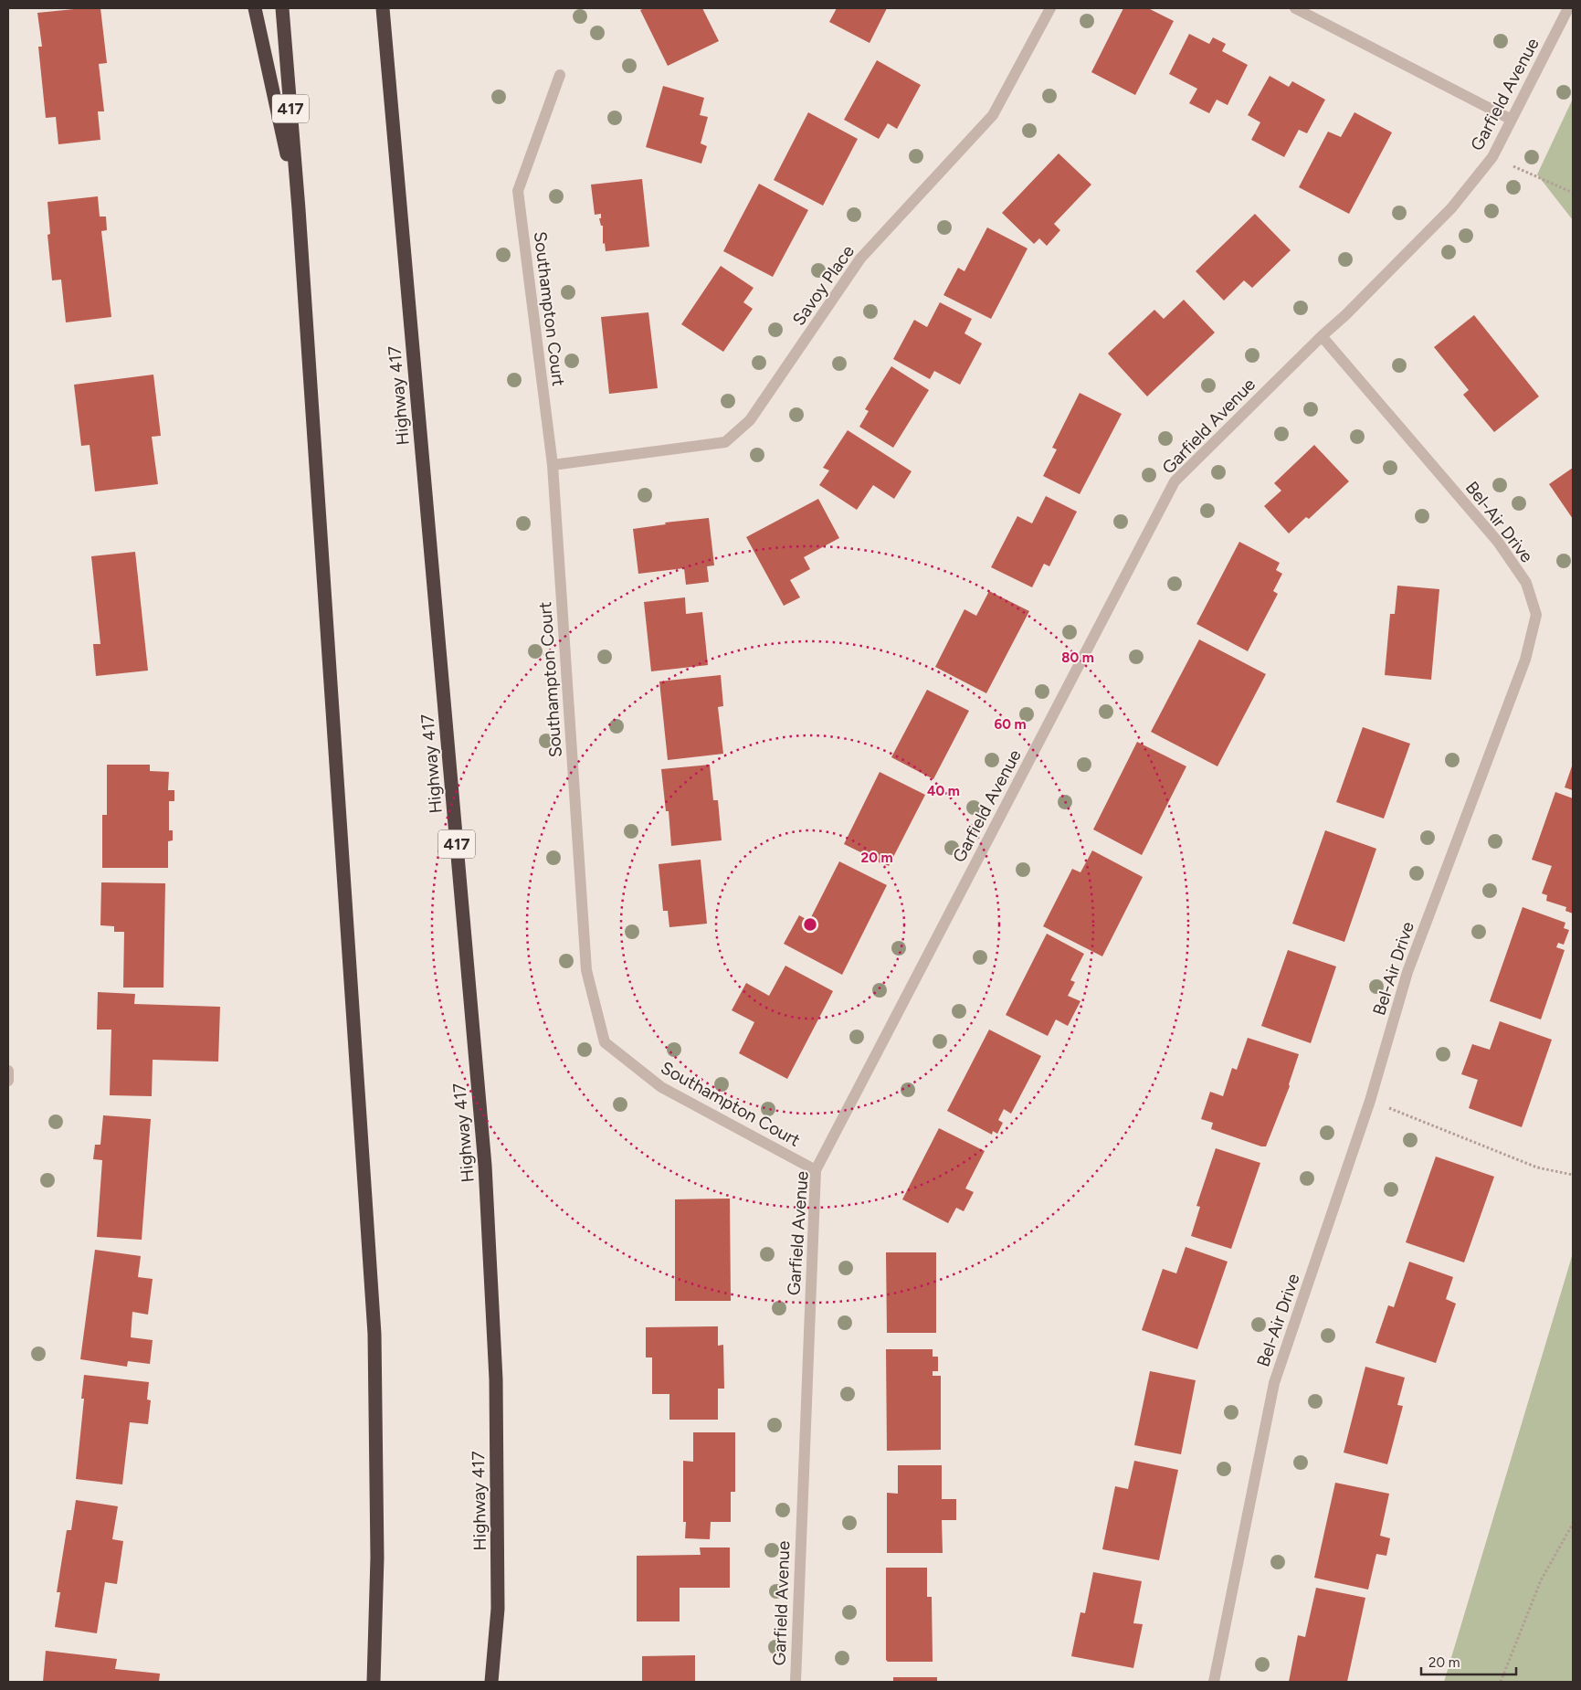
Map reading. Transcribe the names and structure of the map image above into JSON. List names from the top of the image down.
{
  "streets": {
    "highway": ["417", "Highway 417"],
    "street": [
      "Garfield Avenue",
      "Savoy Place",
      "Southampton Court",
      "Bel-Air Drive"
    ]
  },
  "crossings": [
    ["Garfield Avenue", "Southampton Court"],
    ["Garfield Avenue", "Bel-Air Drive"],
    ["Savoy Place", "Southampton Court"]
  ],
  "scale_bar": "20 m",
  "rings": [
    "80 m",
    "60 m",
    "40 m",
    "20 m"
  ]
}
